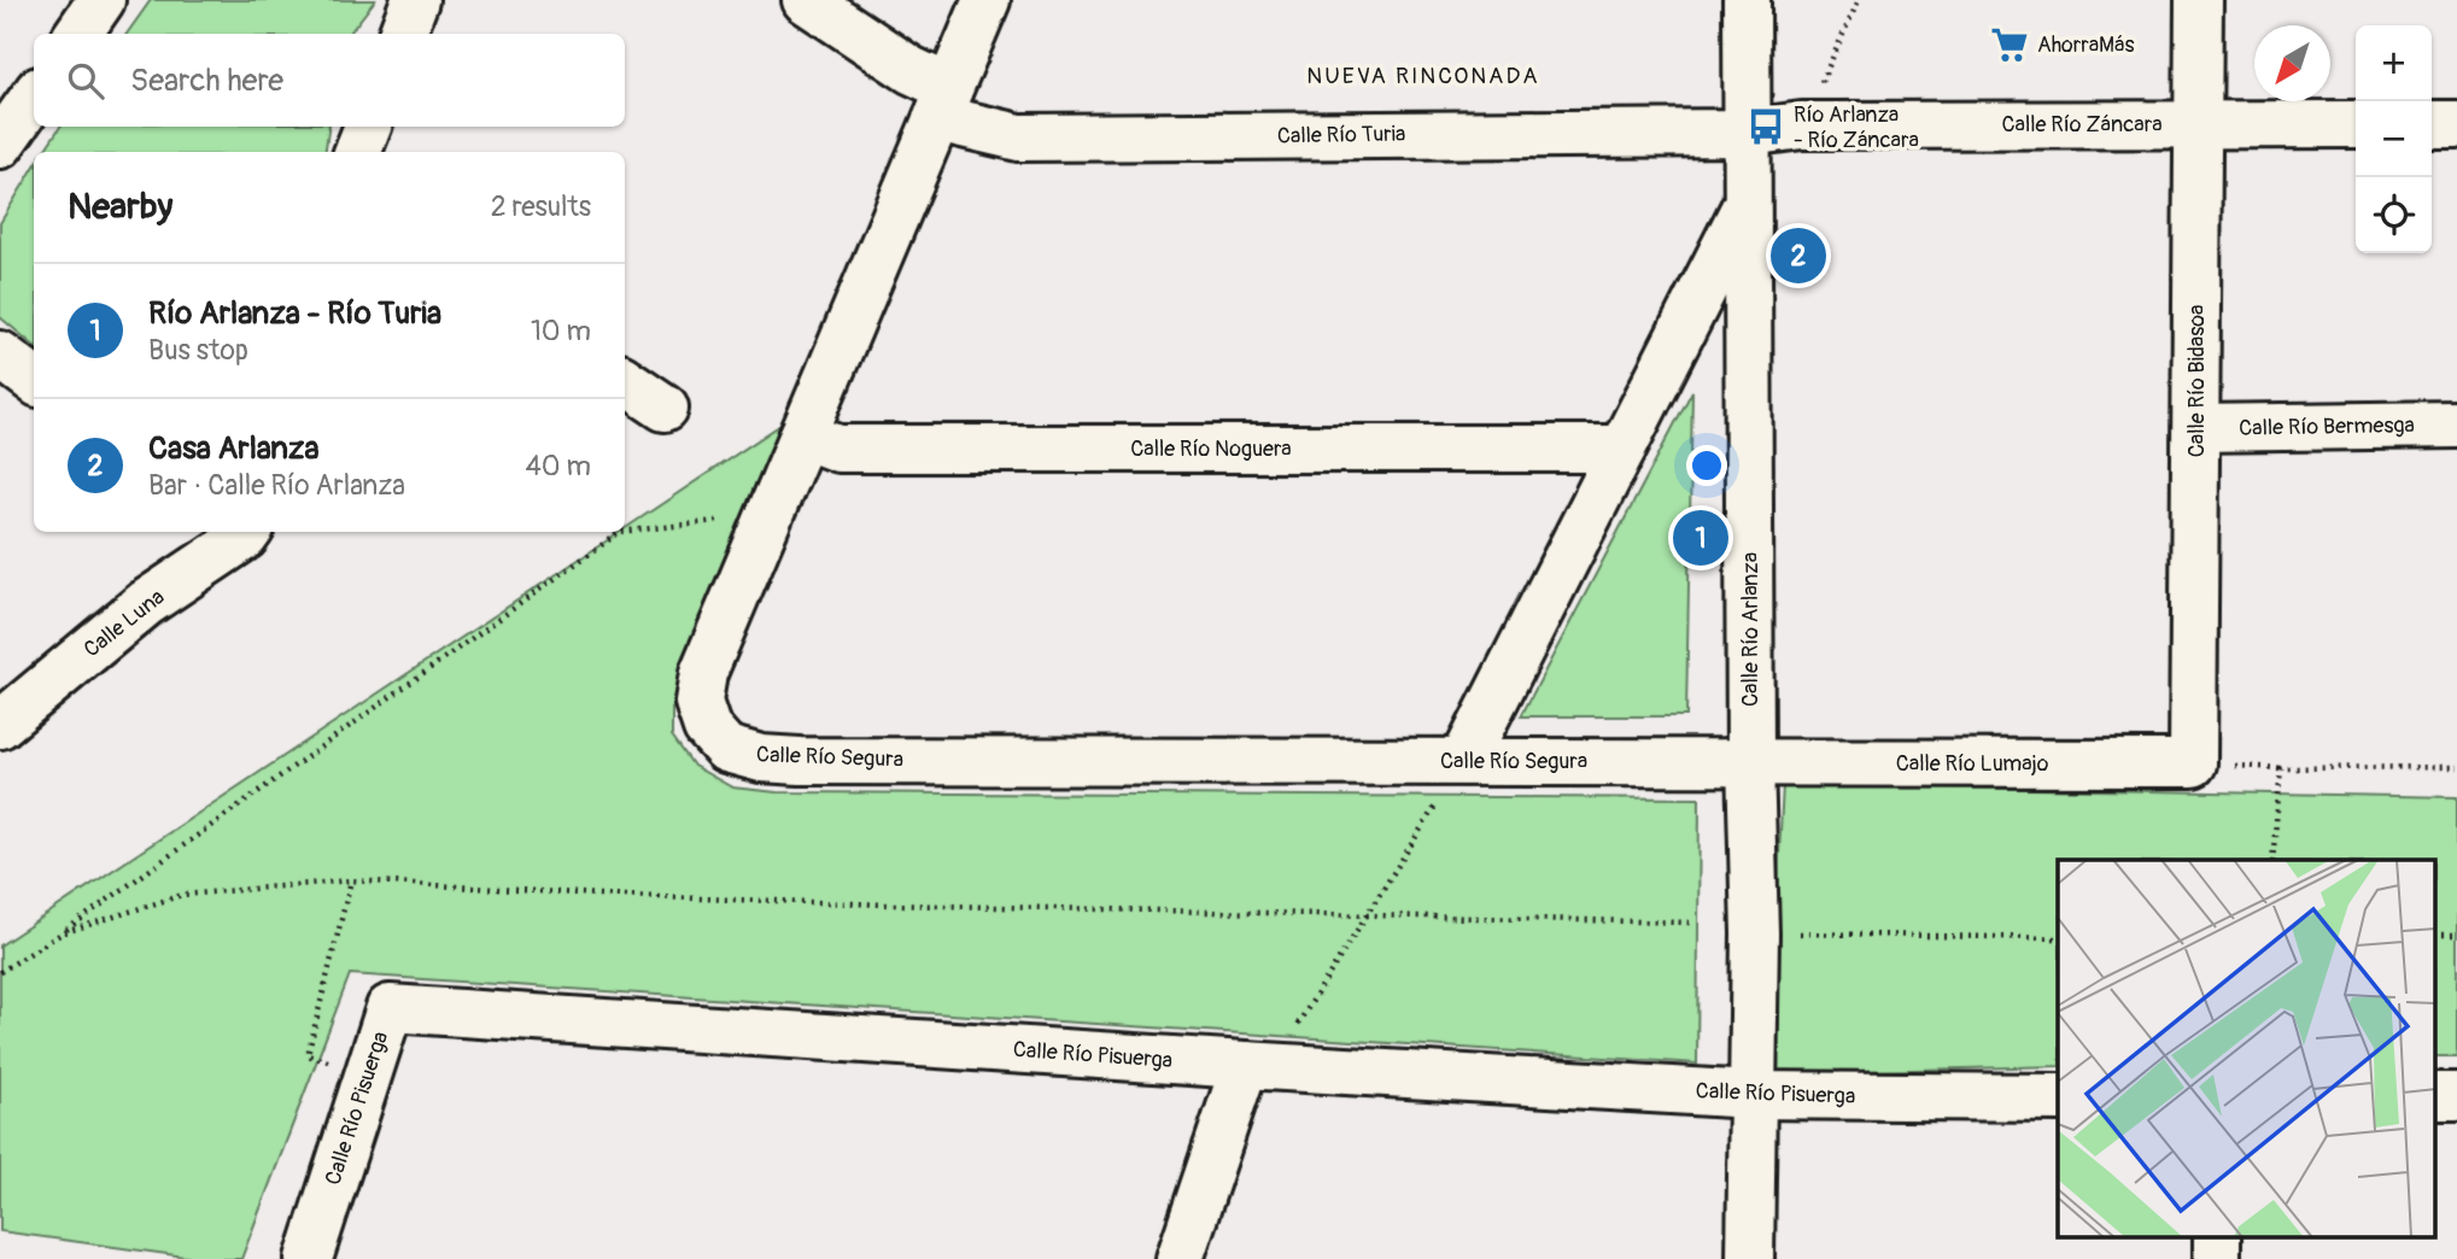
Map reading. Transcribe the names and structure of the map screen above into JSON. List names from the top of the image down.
{
  "streets": {
    "street": [
      "Calle Río Záncara",
      "Calle Río Turia",
      "Calle Río Bidasoa",
      "Calle Río Bermesga",
      "Calle Río Noguera",
      "Calle Luna",
      "Calle Río Arlanza",
      "Calle Río Segura",
      "Calle Río Lumajo",
      "Calle Río Pisuerga"
    ]
  },
  "crossings": [
    ["Calle Río Záncara", "Calle Río Turia"],
    ["Calle Río Záncara", "Calle Río Bidasoa"],
    ["Calle Río Turia", "Calle Río Arlanza"],
    ["Calle Río Turia", "Calle Río Segura"],
    ["Calle Río Bidasoa", "Calle Río Bermesga"],
    ["Calle Río Bidasoa", "Calle Río Lumajo"],
    ["Calle Río Noguera", "Calle Río Segura"],
    ["Calle Río Arlanza", "Calle Río Segura"],
    ["Calle Río Arlanza", "Calle Río Lumajo"],
    ["Calle Río Arlanza", "Calle Río Pisuerga"],
    ["Calle Río Segura", "Calle Río Lumajo"]
  ],
  "districts": ["NUEVA RINCONADA"],
  "places": {
    "supermarket": ["AhorraMás"],
    "bus stop": ["Río Arlanza - Río Záncara"]
  },
  "north": "bottom left",
  "page": {
    "map_buttons": ["+", "−"],
    "search": "Search here",
    "heading": ["Nearby", "2 results"],
    "pins": ["2", "1"],
    "list": [
      {
        "mark": "1",
        "name": "Río Arlanza - Río Turia",
        "note": "Bus stop",
        "value": "10 m"
      },
      {
        "mark": "2",
        "name": "Casa Arlanza",
        "note": "Bar · Calle Río Arlanza",
        "value": "40 m"
      }
    ]
  }
}
